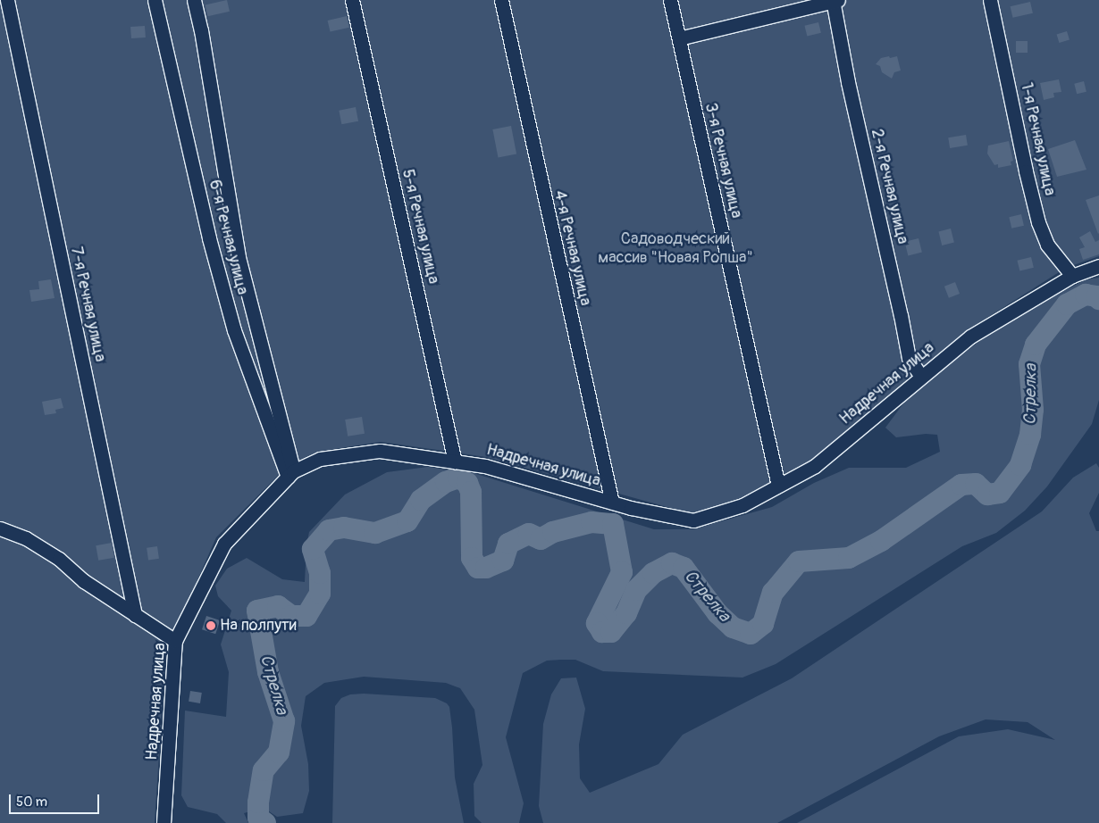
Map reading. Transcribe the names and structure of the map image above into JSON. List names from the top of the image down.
{
  "streets": {
    "street": [
      "1-я Речная улица",
      "3-я Речная улица",
      "2-я Речная улица",
      "5-я Речная улица",
      "6-я Речная улица",
      "4-я Речная улица",
      "7-я Речная улица",
      "Надречная улица"
    ]
  },
  "crossings": [
    ["1-я Речная улица", "Надречная улица"],
    ["3-я Речная улица", "Надречная улица"],
    ["2-я Речная улица", "Надречная улица"],
    ["5-я Речная улица", "Надречная улица"],
    ["6-я Речная улица", "Надречная улица"],
    ["4-я Речная улица", "Надречная улица"]
  ],
  "water": ["Стрелка"],
  "parks": ["Садоводческий массив \"Новая Ропша\""],
  "places": ["На полпути"],
  "scale_bar": "50 m"
}
